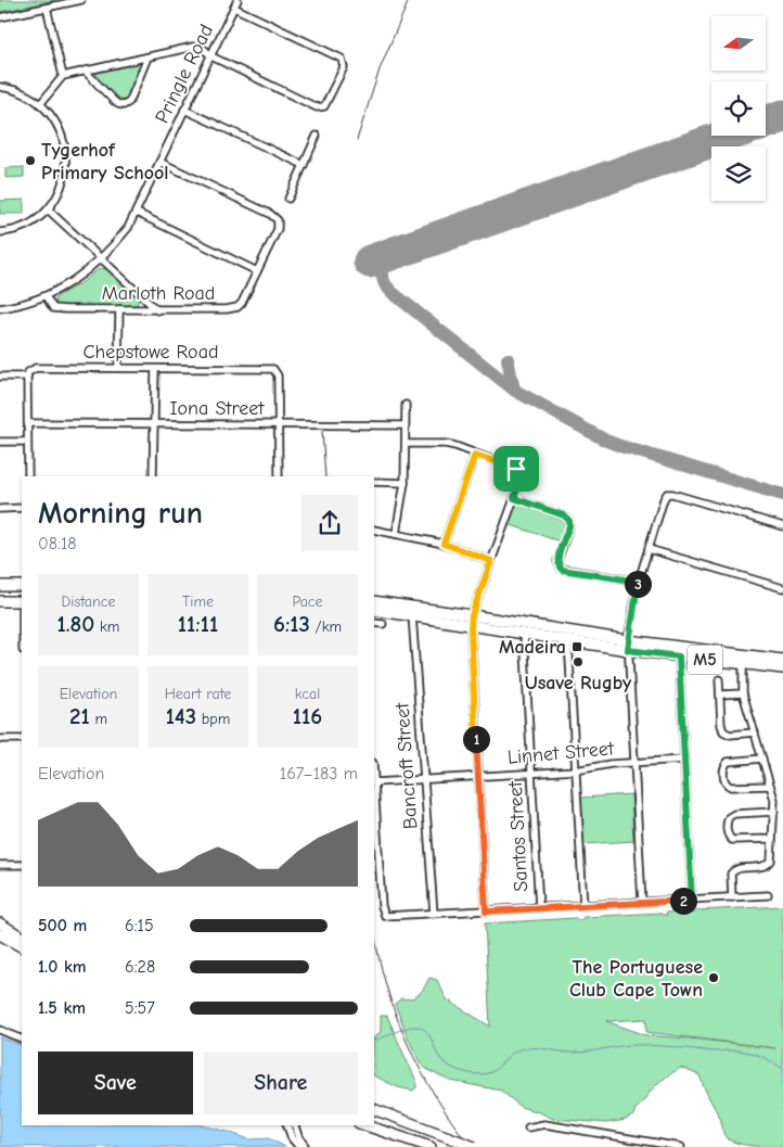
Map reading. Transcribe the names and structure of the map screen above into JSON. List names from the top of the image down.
{
  "streets": {
    "main road": ["M5"],
    "street": [
      "Pringle Road",
      "Marloth Road",
      "Chepstowe Road",
      "Iona Street",
      "Linnet Street",
      "Bancroft Street",
      "Santos Street"
    ]
  },
  "crossings": [
    ["Pringle Road", "Marloth Road"],
    ["Chepstowe Road", "Iona Street"],
    ["M5", "Bancroft Street"],
    ["M5", "Santos Street"],
    ["Linnet Street", "Bancroft Street"],
    ["Linnet Street", "Santos Street"]
  ],
  "places": {
    "other": ["Tygerhof Primary School", "Usave Rugby", "The Portuguese Club Cape Town"],
    "transit": ["Madeira"]
  },
  "north": "left",
  "page": {
    "heading": ["Morning run", "08:18"],
    "stats": [
      ["Distance", "1.80 km"],
      ["Time", "11:11"],
      ["Pace", "6:13 /km"],
      ["Elevation", "21 m"],
      ["Heart rate", "143 bpm"],
      ["kcal", "116"]
    ],
    "pins": ["3", "1", "2"],
    "chart": ["Elevation", "167–183 m"],
    "list": [
      {
        "name": "500 m",
        "note": "6:15"
      },
      {
        "name": "1.0 km",
        "note": "6:28"
      },
      {
        "name": "1.5 km",
        "note": "5:57"
      }
    ],
    "buttons": ["Save", "Share"]
  }
}
